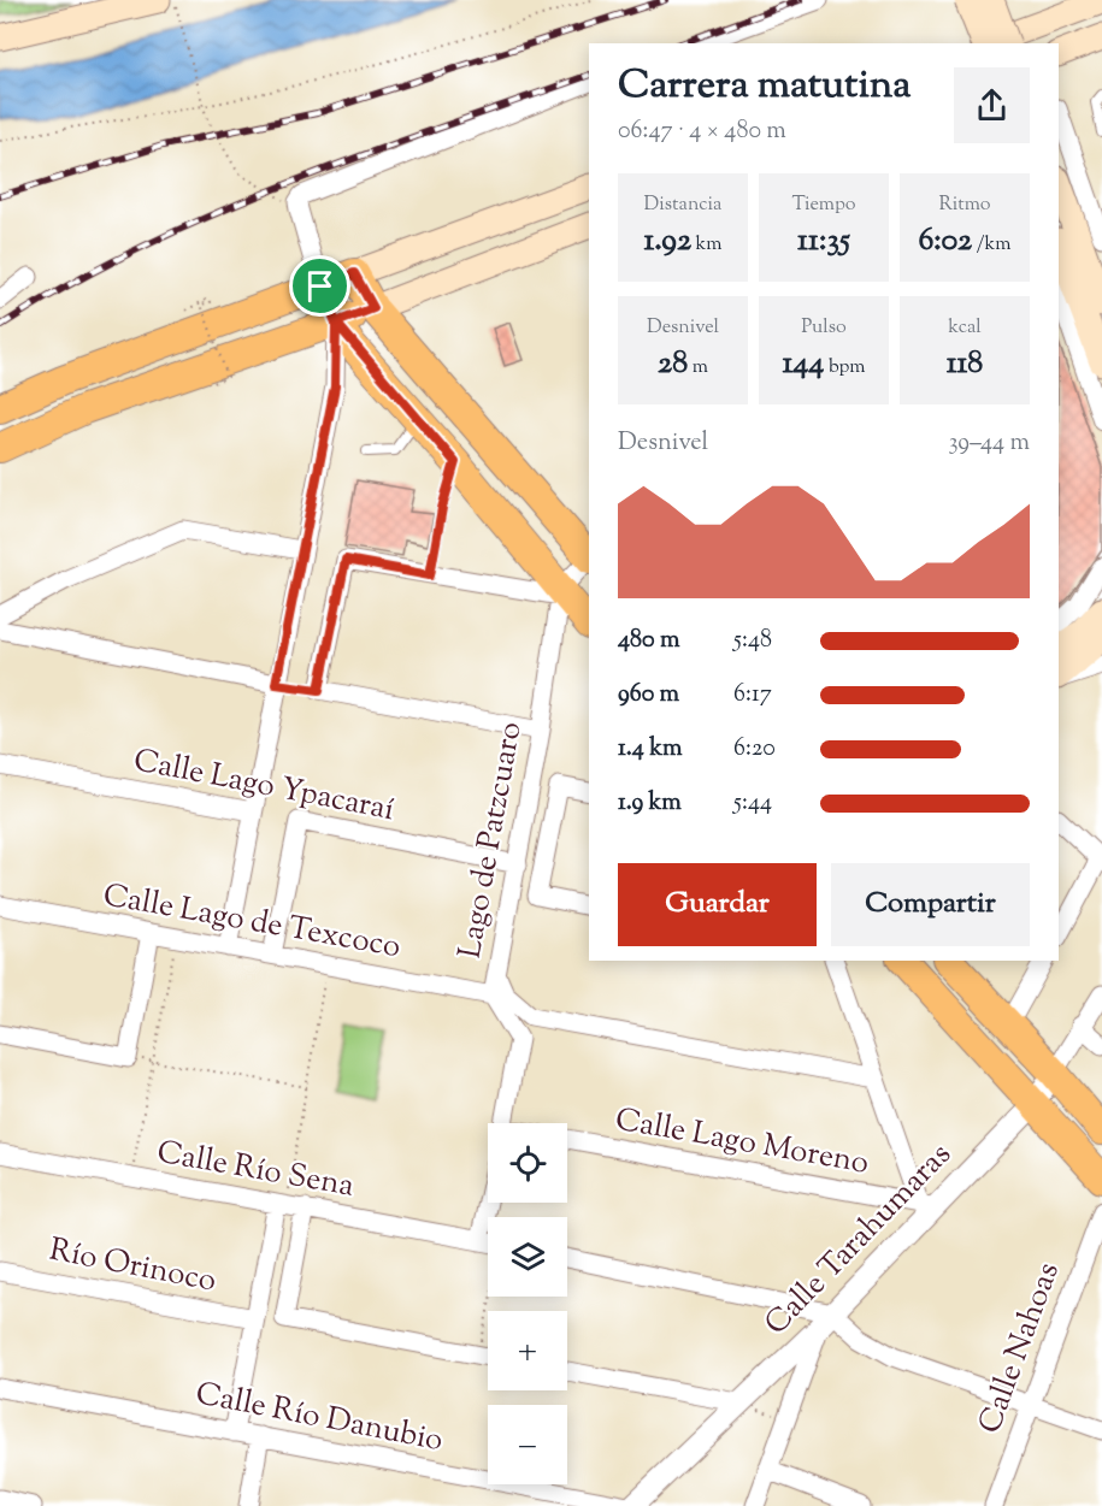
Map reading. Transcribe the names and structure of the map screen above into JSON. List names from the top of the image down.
{
  "streets": {
    "street": [
      "Calle Lago Ypacaraí",
      "Lago de Patzcuaro",
      "Calle Lago de Texcoco",
      "Calle Lago Moreno",
      "Calle Río Sena",
      "Calle Tarahumaras",
      "Río Orinoco",
      "Calle Nahoas",
      "Calle Río Danubio"
    ]
  },
  "crossings": [
    ["Calle Lago Ypacaraí", "Lago de Patzcuaro"],
    ["Calle Lago Ypacaraí", "Calle Lago de Texcoco"],
    ["Lago de Patzcuaro", "Calle Lago de Texcoco"],
    ["Calle Lago Moreno", "Calle Tarahumaras"],
    ["Calle Tarahumaras", "Calle Río Danubio"]
  ],
  "page": {
    "heading": ["Carrera matutina", "06:47 · 4 × 480 m"],
    "stats": [
      ["Distancia", "1.92 km"],
      ["Tiempo", "11:35"],
      ["Ritmo", "6:02 /km"],
      ["Desnivel", "28 m"],
      ["Pulso", "144 bpm"],
      ["kcal", "118"]
    ],
    "chart": ["Desnivel", "39–44 m"],
    "list": [
      {
        "name": "480 m",
        "note": "5:48"
      },
      {
        "name": "960 m",
        "note": "6:17"
      },
      {
        "name": "1.4 km",
        "note": "6:20"
      },
      {
        "name": "1.9 km",
        "note": "5:44"
      }
    ],
    "buttons": ["Guardar", "Compartir"],
    "map_buttons": ["+", "−"]
  }
}
